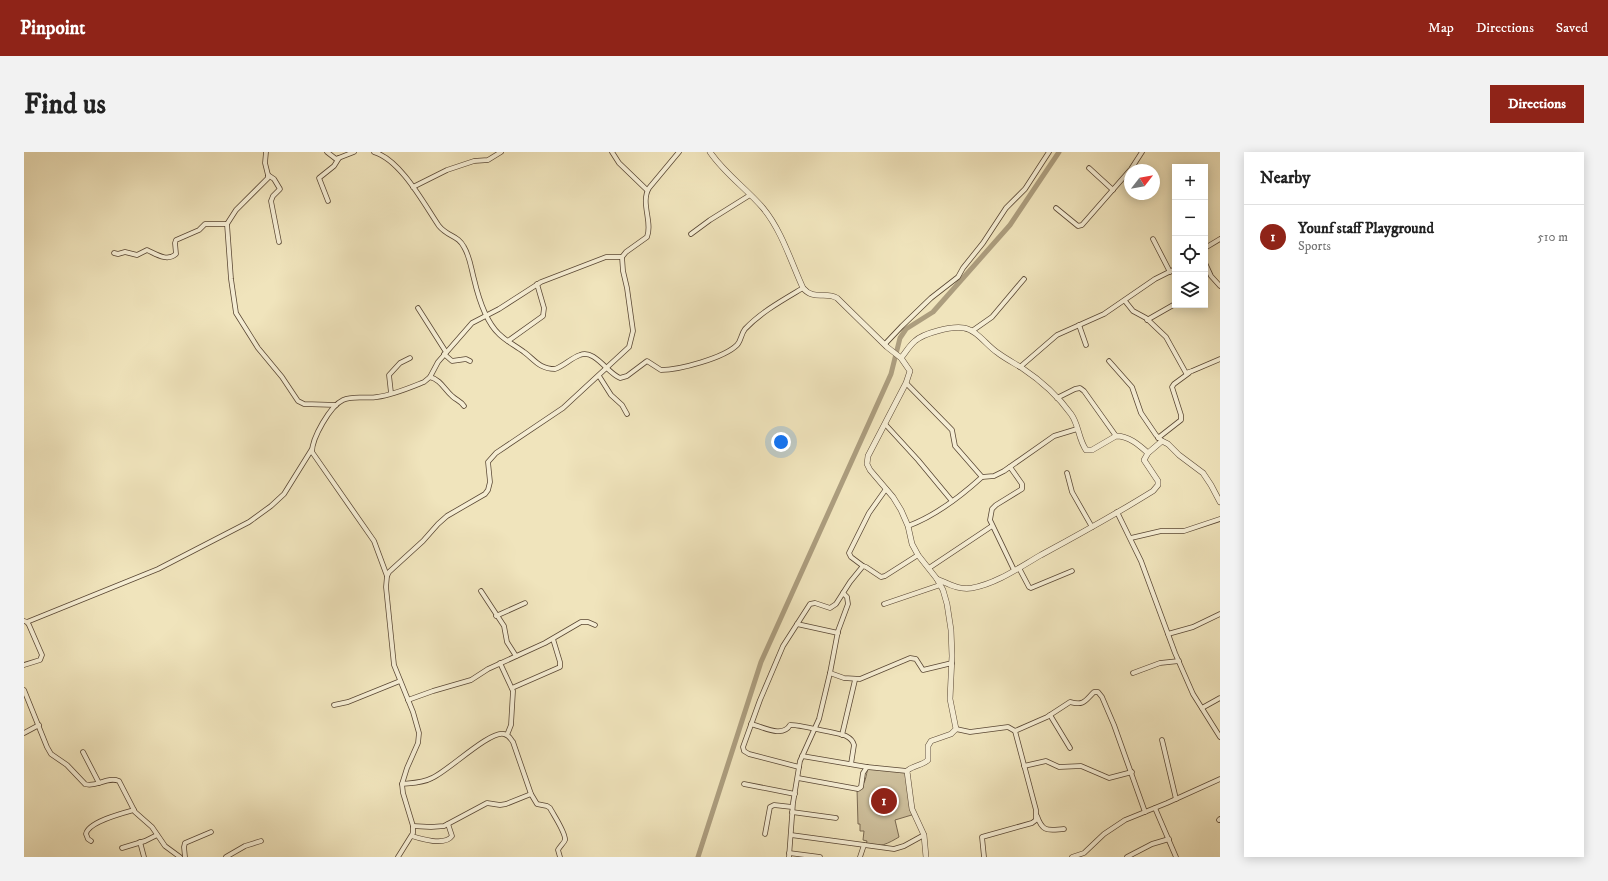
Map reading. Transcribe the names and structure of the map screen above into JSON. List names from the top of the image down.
{
  "north": "top right",
  "page": {
    "header": "Pinpoint",
    "nav": ["Map", "Directions", "Saved"],
    "buttons": "Directions",
    "title": "Find us",
    "heading": "Nearby",
    "map_buttons": ["+", "−"],
    "list": [
      {
        "mark": "1",
        "name": "Younf staff Playground",
        "note": "Sports",
        "value": "510 m"
      }
    ],
    "pins": "1"
  }
}
